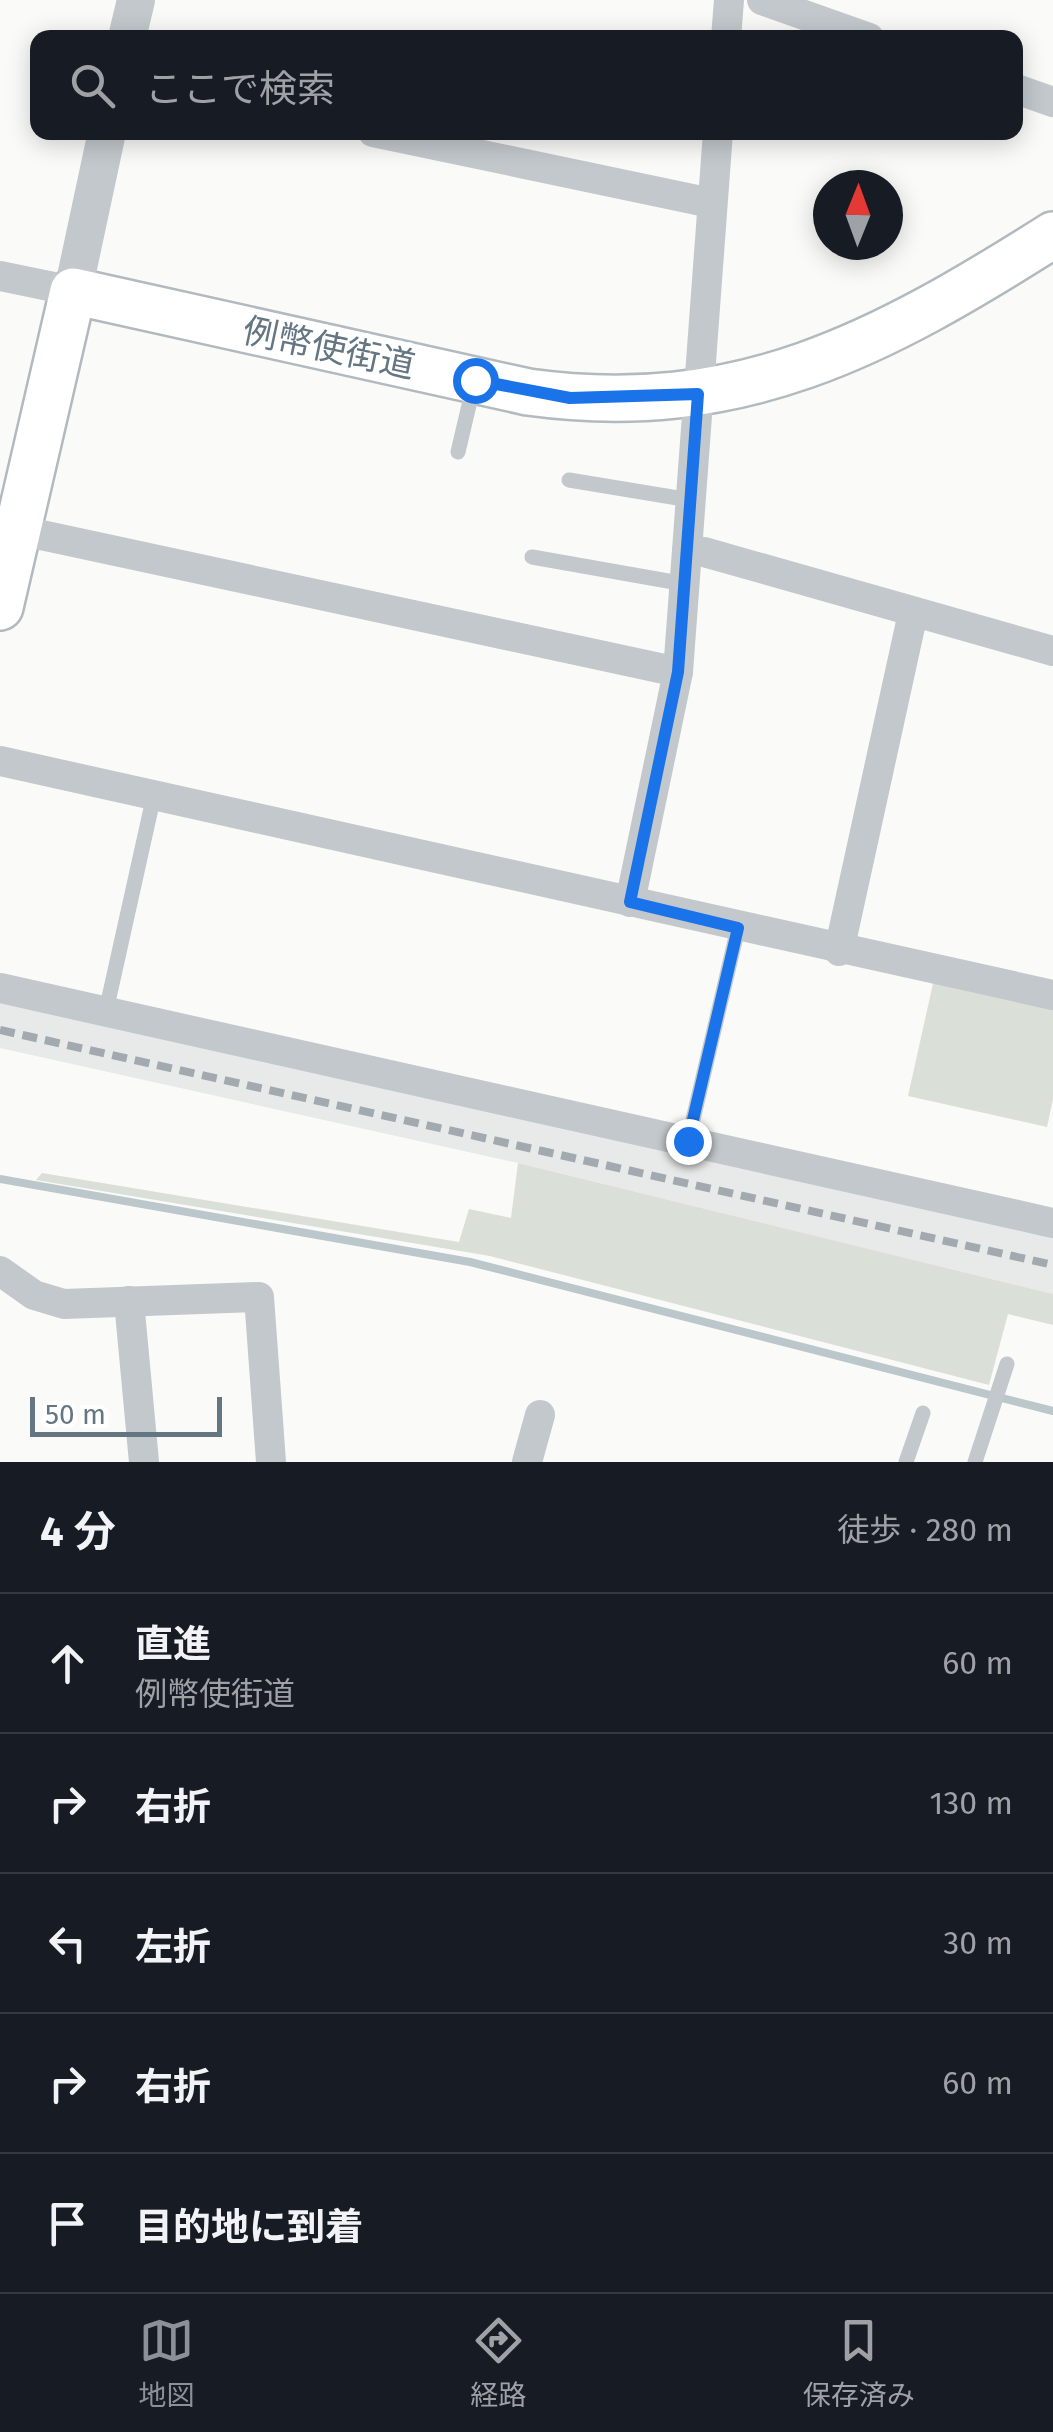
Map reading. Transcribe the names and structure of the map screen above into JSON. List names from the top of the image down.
{
  "streets": {
    "main road": ["例幣使街道"]
  },
  "scale_bar": "50 m",
  "north": "top",
  "page": {
    "search": "ここで検索",
    "scale": "50 m",
    "heading": ["4 分", "徒歩 · 280 m"],
    "list": [
      ["直進", "例幣使街道", "60 m"],
      ["右折", "130 m"],
      ["左折", "30 m"],
      ["右折", "60 m"],
      "目的地に到着"
    ],
    "nav": ["地図", "経路", "保存済み"]
  }
}
